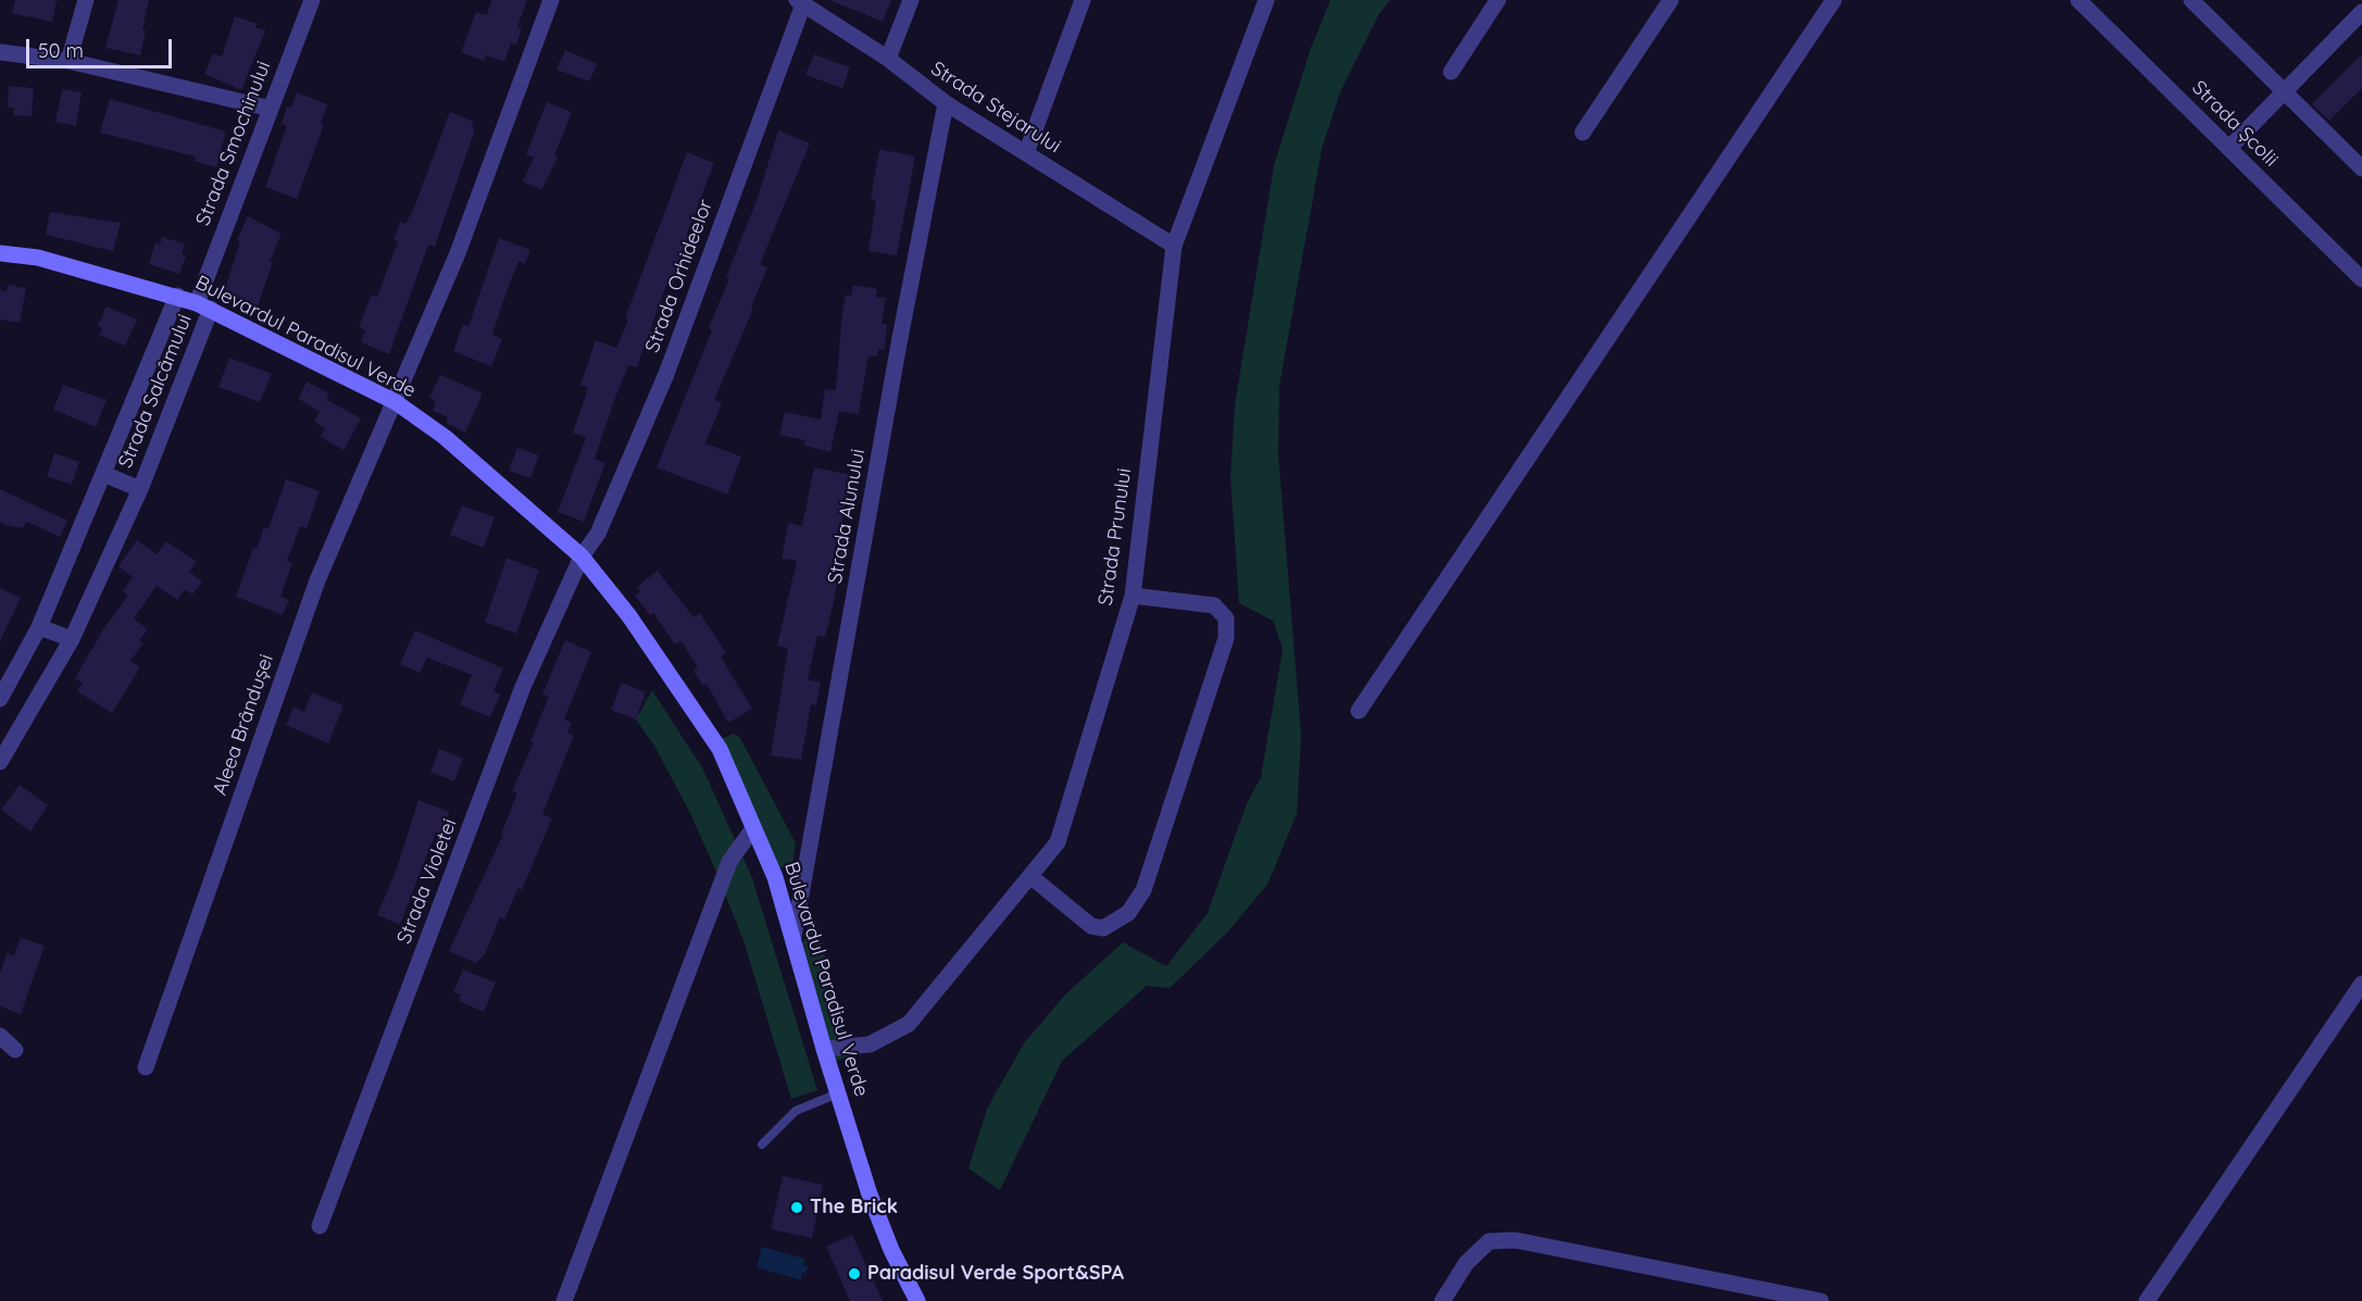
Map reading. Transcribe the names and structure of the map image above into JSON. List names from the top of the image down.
{
  "streets": {
    "street": [
      "Strada Stejarului",
      "Strada Școlii",
      "Strada Smochinului",
      "Strada Orhideelor",
      "Bulevardul Paradisul Verde",
      "Strada Salcâmului",
      "Strada Alunului",
      "Strada Prunului",
      "Aleea Brândușei",
      "Strada Violetei"
    ]
  },
  "crossings": [
    ["Strada Stejarului", "Strada Orhideelor"],
    ["Strada Stejarului", "Strada Alunului"],
    ["Strada Stejarului", "Strada Prunului"],
    ["Strada Smochinului", "Bulevardul Paradisul Verde"],
    ["Strada Smochinului", "Strada Salcâmului"],
    ["Strada Orhideelor", "Bulevardul Paradisul Verde"],
    ["Strada Orhideelor", "Strada Violetei"],
    ["Bulevardul Paradisul Verde", "Strada Salcâmului"],
    ["Bulevardul Paradisul Verde", "Strada Alunului"],
    ["Bulevardul Paradisul Verde", "Strada Prunului"],
    ["Bulevardul Paradisul Verde", "Aleea Brândușei"],
    ["Bulevardul Paradisul Verde", "Strada Violetei"]
  ],
  "places": ["The Brick", "Paradisul Verde Sport&SPA"],
  "scale_bar": "50 m"
}
